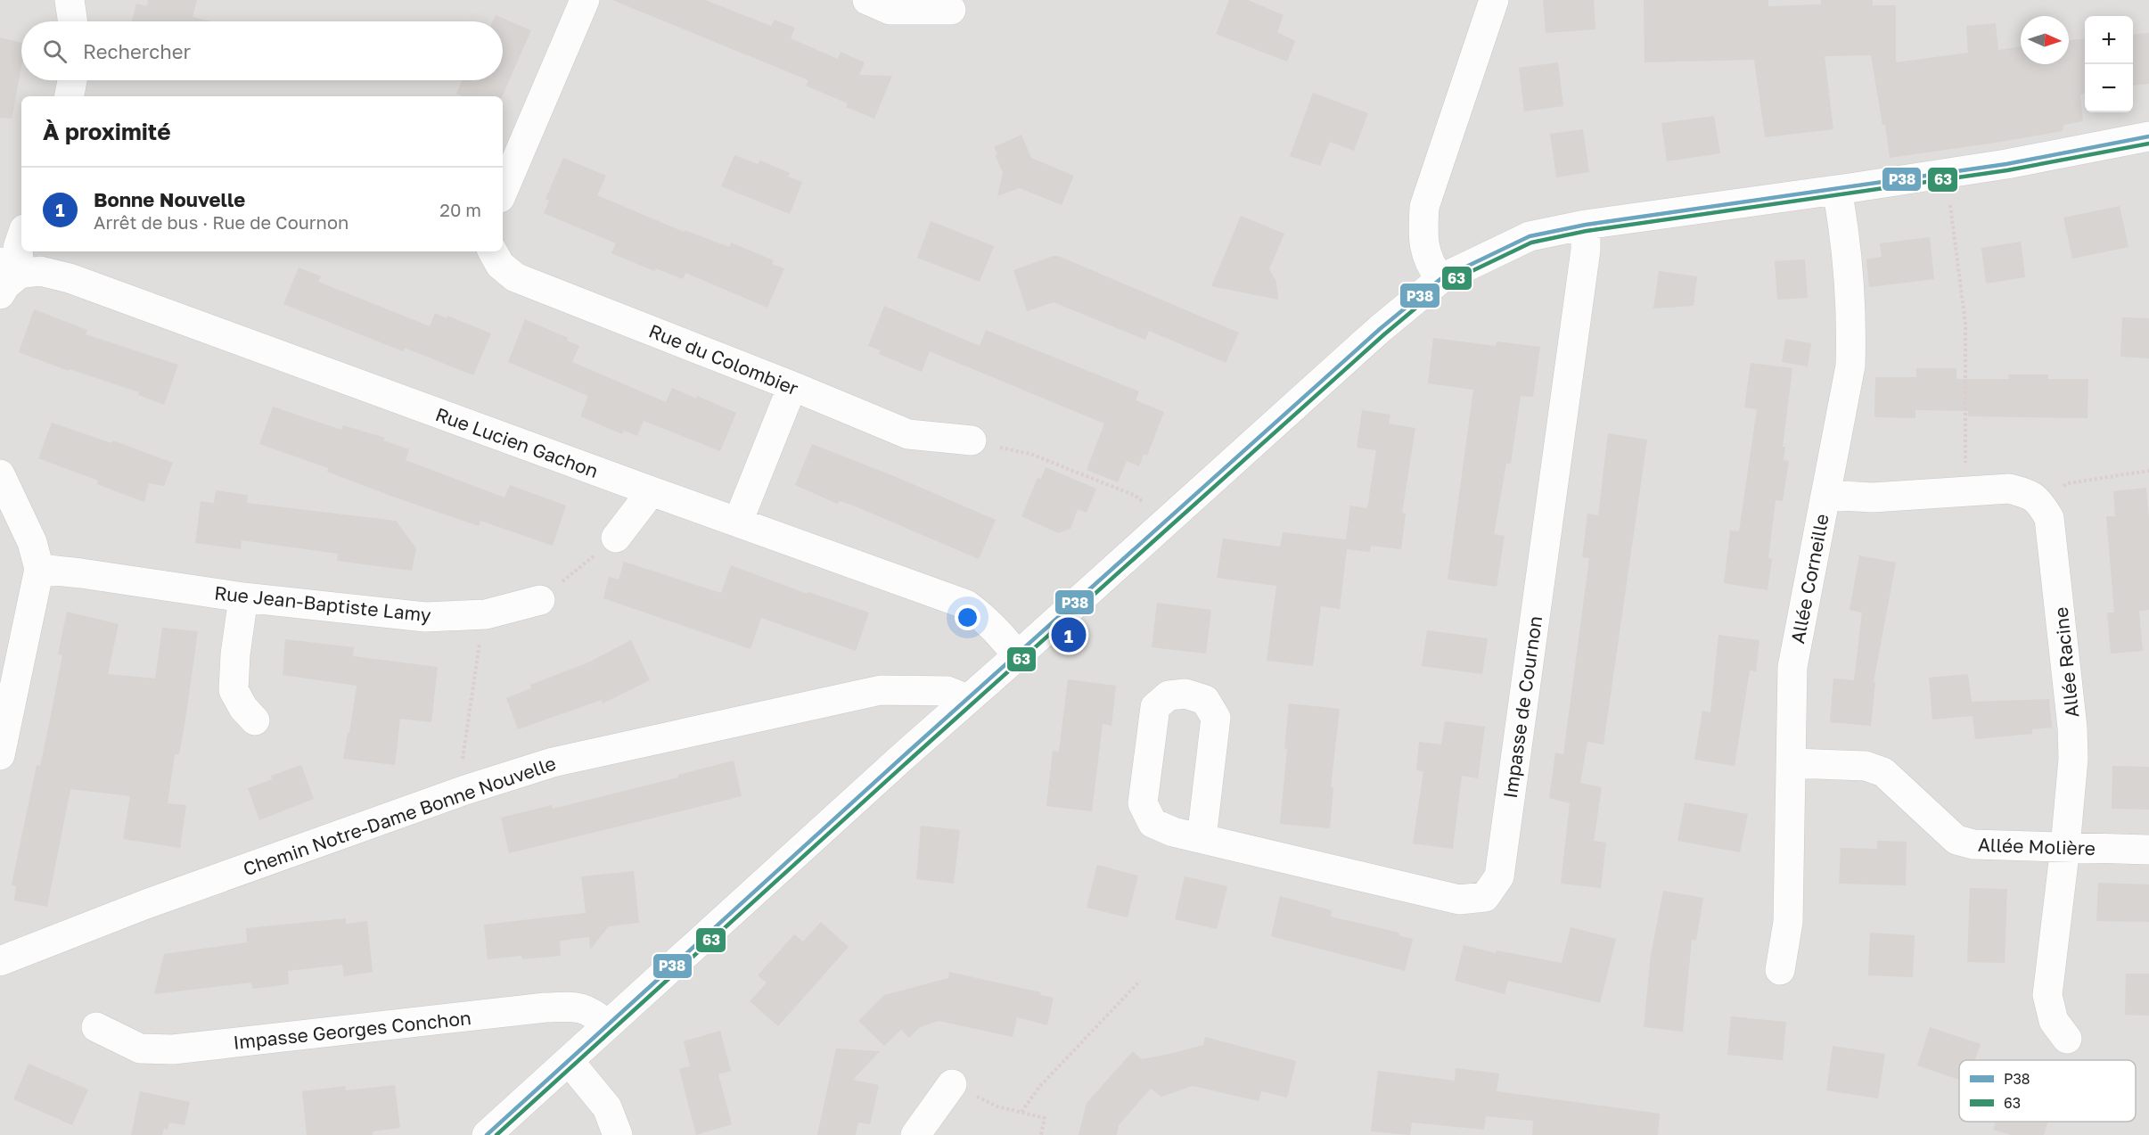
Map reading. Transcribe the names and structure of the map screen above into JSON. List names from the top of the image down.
{
  "streets": {
    "street": [
      "Rue du Colombier",
      "Rue Lucien Gachon",
      "Allée Corneille",
      "Rue Jean-Baptiste Lamy",
      "Allée Racine",
      "Impasse de Cournon",
      "Chemin Notre-Dame Bonne Nouvelle",
      "Allée Molière",
      "Impasse Georges Conchon"
    ]
  },
  "crossings": [
    ["Allée Corneille", "Allée Molière"],
    ["Allée Racine", "Allée Molière"]
  ],
  "lines": ["transit line P38", "transit line 63"],
  "legend": ["P38", "63"],
  "north": "right",
  "page": {
    "map_buttons": ["+", "−"],
    "search": "Rechercher",
    "heading": "À proximité",
    "list": [
      {
        "mark": "1",
        "name": "Bonne Nouvelle",
        "note": "Arrêt de bus · Rue de Cournon",
        "value": "20 m"
      }
    ],
    "pins": "1"
  }
}
